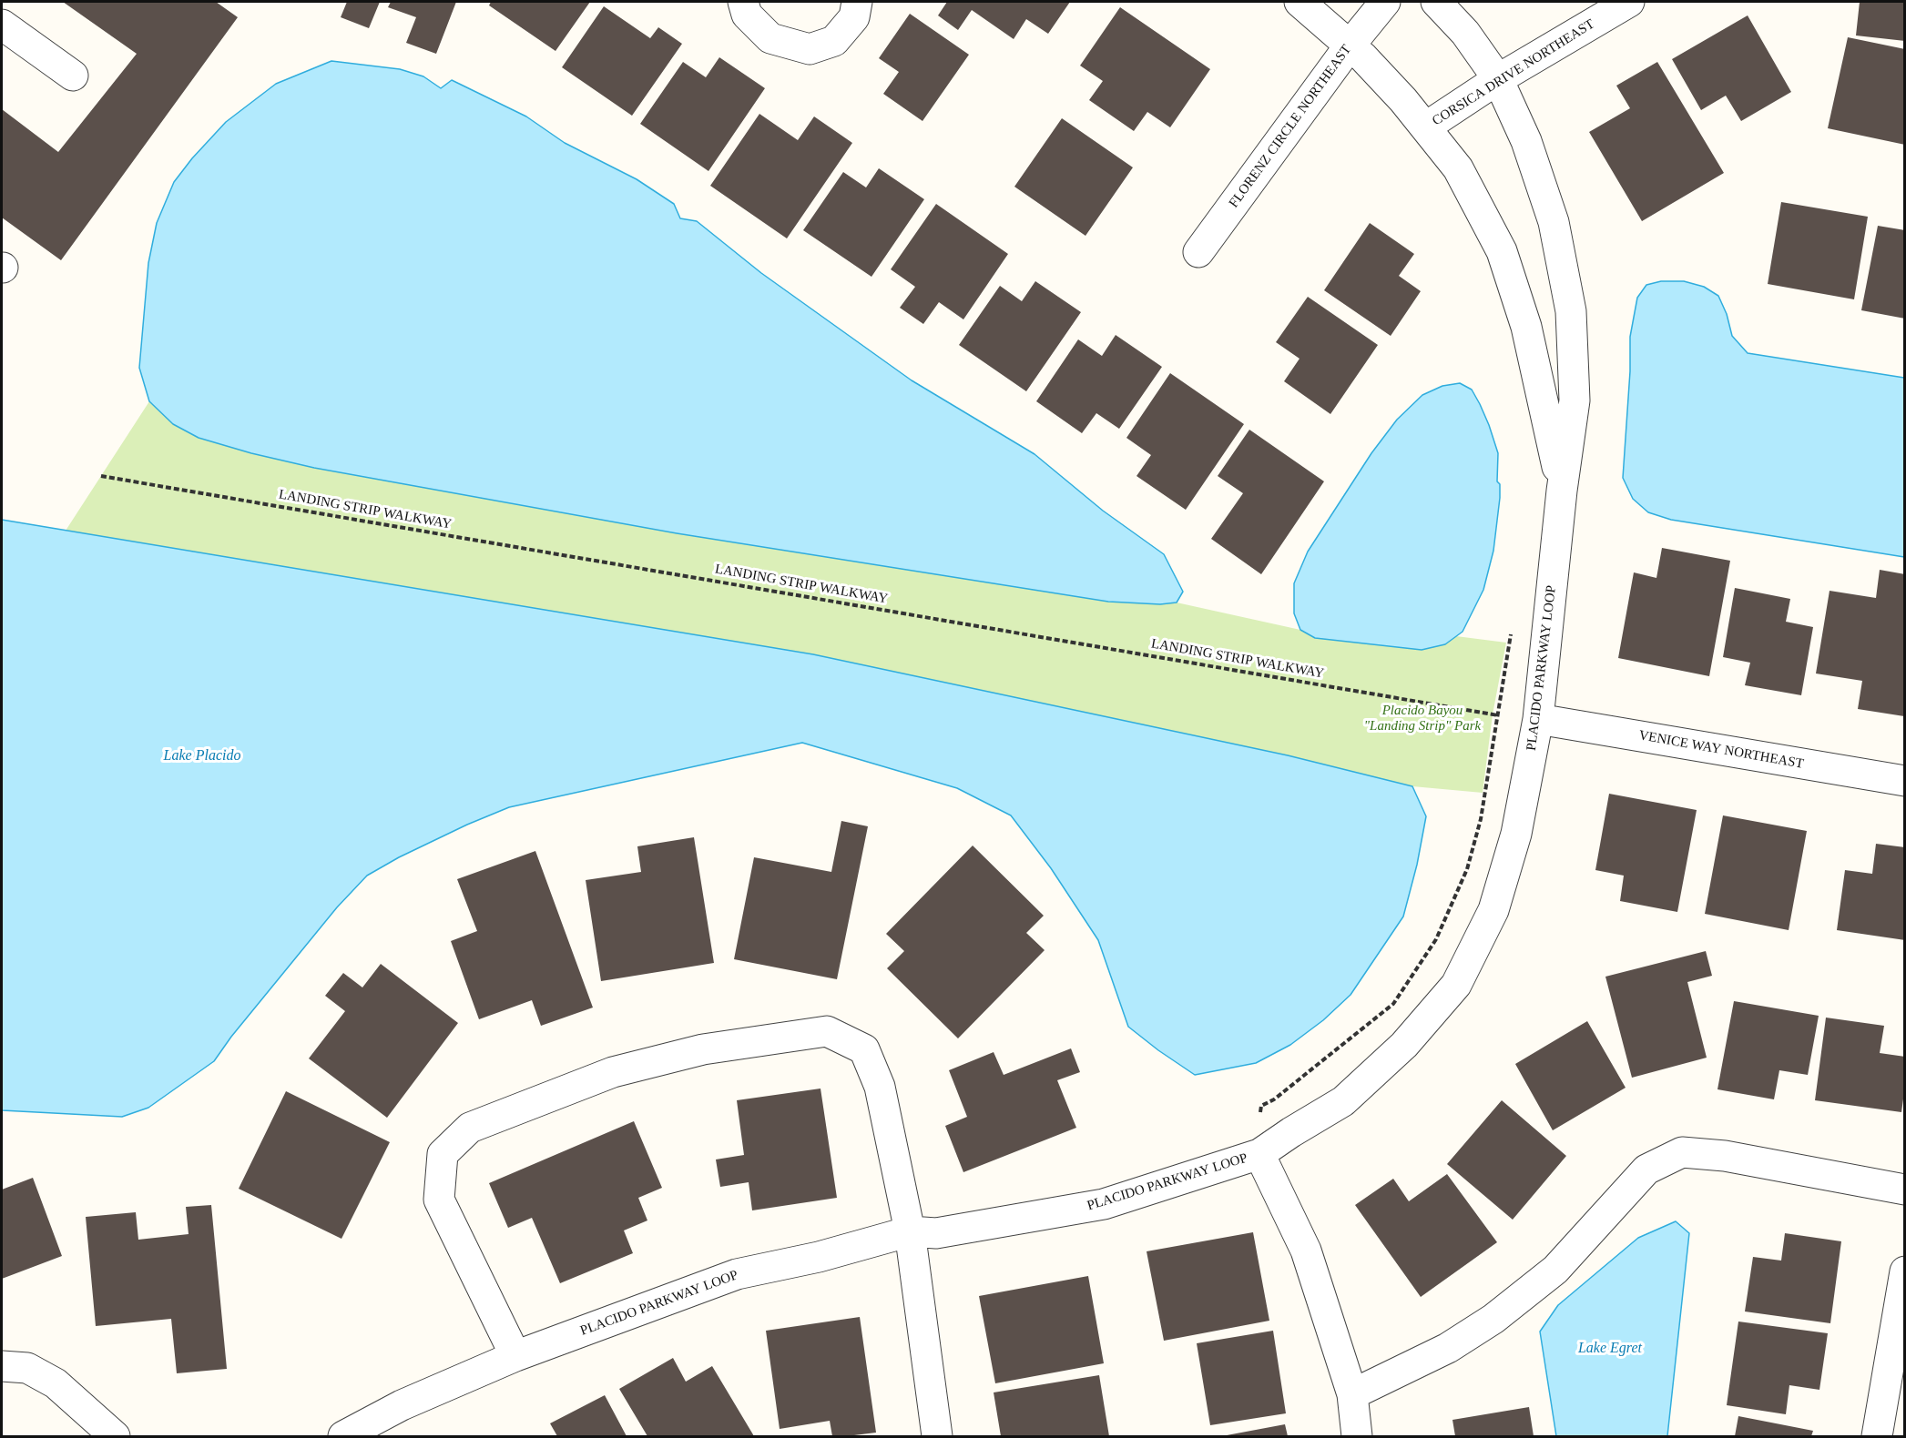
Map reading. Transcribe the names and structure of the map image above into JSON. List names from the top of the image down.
{
  "streets": {
    "street": [
      "CORSICA DRIVE NORTHEAST",
      "FLORENZ CIRCLE NORTHEAST",
      "PLACIDO PARKWAY LOOP",
      "VENICE WAY NORTHEAST"
    ],
    "path": ["LANDING STRIP WALKWAY"]
  },
  "crossings": [
    ["CORSICA DRIVE NORTHEAST", "PLACIDO PARKWAY LOOP"],
    ["FLORENZ CIRCLE NORTHEAST", "PLACIDO PARKWAY LOOP"],
    ["PLACIDO PARKWAY LOOP", "VENICE WAY NORTHEAST"]
  ],
  "water": ["Lake Placido", "Lake Egret"],
  "parks": ["Placido Bayou \"Landing Strip\" Park"]
}
